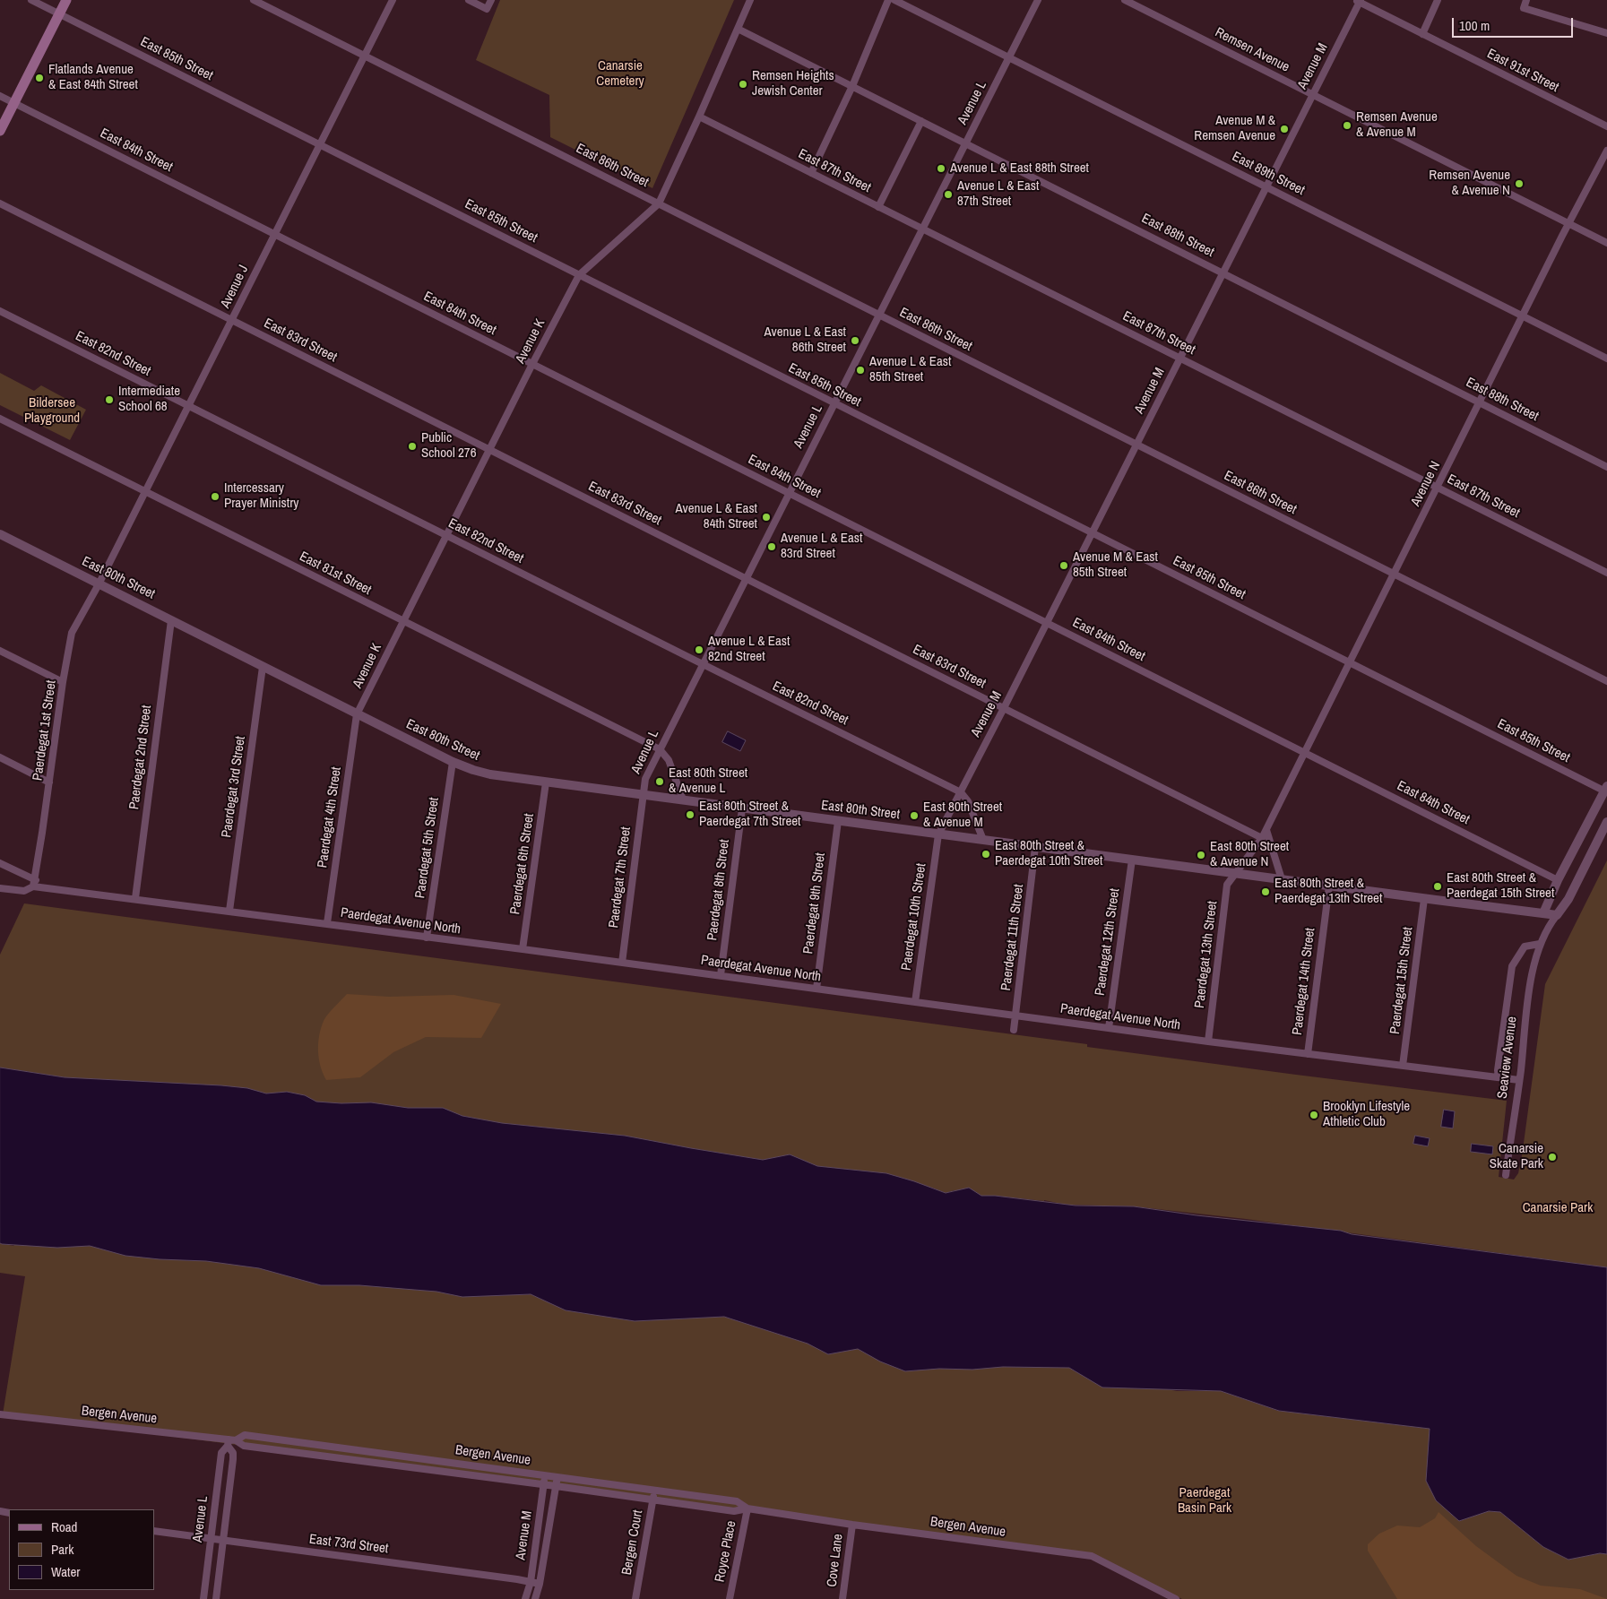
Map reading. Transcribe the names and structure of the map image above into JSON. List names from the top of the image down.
{
  "streets": {
    "street": [
      "Remsen Avenue",
      "East 85th Street",
      "Avenue M",
      "East 91st Street",
      "Avenue L",
      "East 84th Street",
      "East 86th Street",
      "East 87th Street",
      "East 89th Street",
      "East 88th Street",
      "Avenue J",
      "East 83rd Street",
      "Avenue K",
      "East 82nd Street",
      "Avenue N",
      "East 81st Street",
      "East 80th Street",
      "Paerdegat 1st Street",
      "Paerdegat 2nd Street",
      "Paerdegat 3rd Street",
      "Paerdegat 4th Street",
      "Paerdegat 5th Street",
      "Paerdegat 6th Street",
      "Paerdegat 7th Street",
      "Paerdegat 8th Street",
      "Paerdegat 9th Street",
      "Paerdegat 10th Street",
      "Paerdegat Avenue North",
      "Paerdegat 11th Street",
      "Paerdegat 12th Street",
      "Paerdegat 13th Street",
      "Paerdegat 15th Street",
      "Paerdegat 14th Street",
      "Seaview Avenue",
      "Bergen Avenue",
      "Bergen Court",
      "East 73rd Street",
      "Royce Place",
      "Cove Lane"
    ]
  },
  "crossings": [
    ["Remsen Avenue", "Avenue M"],
    ["Remsen Avenue", "Avenue N"],
    ["East 85th Street", "Avenue M"],
    ["East 85th Street", "Avenue L"],
    ["East 85th Street", "Avenue J"],
    ["East 85th Street", "Avenue K"],
    ["East 85th Street", "Avenue N"],
    ["Avenue M", "East 91st Street"],
    ["Avenue M", "East 84th Street"],
    ["Avenue M", "East 86th Street"],
    ["Avenue M", "East 87th Street"],
    ["Avenue M", "East 89th Street"],
    ["Avenue M", "East 88th Street"],
    ["Avenue M", "East 83rd Street"],
    ["Avenue M", "East 82nd Street"],
    ["Avenue M", "East 80th Street"],
    ["Avenue M", "Paerdegat 10th Street"],
    ["Avenue M", "Bergen Avenue"],
    ["Avenue M", "East 73rd Street"],
    ["Avenue L", "East 84th Street"],
    ["Avenue L", "East 86th Street"],
    ["Avenue L", "East 87th Street"],
    ["Avenue L", "East 89th Street"],
    ["Avenue L", "East 88th Street"],
    ["Avenue L", "East 83rd Street"],
    ["Avenue L", "East 82nd Street"],
    ["Avenue L", "East 81st Street"],
    ["Avenue L", "East 80th Street"],
    ["Avenue L", "Paerdegat 7th Street"],
    ["Avenue L", "Bergen Avenue"],
    ["Avenue L", "East 73rd Street"],
    ["East 84th Street", "Avenue J"],
    ["East 84th Street", "Avenue K"],
    ["East 84th Street", "Avenue N"],
    ["East 86th Street", "Avenue J"],
    ["East 86th Street", "Avenue K"],
    ["East 86th Street", "Avenue N"],
    ["East 87th Street", "Avenue K"],
    ["East 87th Street", "Avenue N"],
    ["East 89th Street", "Avenue N"],
    ["East 88th Street", "Avenue K"],
    ["East 88th Street", "Avenue N"],
    ["Avenue J", "East 83rd Street"],
    ["Avenue J", "East 82nd Street"],
    ["Avenue J", "East 81st Street"],
    ["Avenue J", "East 80th Street"],
    ["Avenue J", "Paerdegat 1st Street"],
    ["East 83rd Street", "Avenue K"],
    ["East 83rd Street", "Avenue N"],
    ["Avenue K", "East 82nd Street"],
    ["Avenue K", "East 81st Street"],
    ["Avenue K", "East 80th Street"],
    ["Avenue K", "Paerdegat 4th Street"],
    ["Avenue N", "East 80th Street"],
    ["Avenue N", "Paerdegat 13th Street"],
    ["East 80th Street", "Paerdegat 1st Street"],
    ["East 80th Street", "Paerdegat 2nd Street"],
    ["East 80th Street", "Paerdegat 3rd Street"],
    ["East 80th Street", "Paerdegat 4th Street"],
    ["East 80th Street", "Paerdegat 5th Street"],
    ["East 80th Street", "Paerdegat 6th Street"],
    ["East 80th Street", "Paerdegat 7th Street"],
    ["East 80th Street", "Paerdegat 8th Street"],
    ["East 80th Street", "Paerdegat 9th Street"],
    ["East 80th Street", "Paerdegat 10th Street"],
    ["East 80th Street", "Paerdegat 11th Street"],
    ["East 80th Street", "Paerdegat 12th Street"],
    ["East 80th Street", "Paerdegat 13th Street"],
    ["East 80th Street", "Paerdegat 15th Street"],
    ["East 80th Street", "Paerdegat 14th Street"],
    ["East 80th Street", "Seaview Avenue"],
    ["Paerdegat 1st Street", "Paerdegat Avenue North"],
    ["Paerdegat 2nd Street", "Paerdegat Avenue North"],
    ["Paerdegat 3rd Street", "Paerdegat Avenue North"],
    ["Paerdegat 4th Street", "Paerdegat Avenue North"],
    ["Paerdegat 5th Street", "Paerdegat Avenue North"],
    ["Paerdegat 6th Street", "Paerdegat Avenue North"],
    ["Paerdegat 7th Street", "Paerdegat Avenue North"],
    ["Paerdegat 8th Street", "Paerdegat Avenue North"],
    ["Paerdegat 9th Street", "Paerdegat Avenue North"],
    ["Paerdegat 10th Street", "Paerdegat Avenue North"],
    ["Paerdegat Avenue North", "Paerdegat 11th Street"],
    ["Paerdegat Avenue North", "Paerdegat 12th Street"],
    ["Paerdegat Avenue North", "Paerdegat 13th Street"],
    ["Paerdegat Avenue North", "Paerdegat 15th Street"],
    ["Paerdegat Avenue North", "Paerdegat 14th Street"],
    ["Paerdegat Avenue North", "Seaview Avenue"],
    ["Bergen Avenue", "Bergen Court"],
    ["Bergen Avenue", "Royce Place"],
    ["Bergen Avenue", "Cove Lane"]
  ],
  "parks": [
    "Canarsie Cemetery",
    "Bildersee Playground",
    "Canarsie Park",
    "Paerdegat Basin Park"
  ],
  "places": [
    "Flatlands Avenue & East 84th Street",
    "Remsen Heights Jewish Center",
    "Remsen Avenue & Avenue M",
    "Avenue M & Remsen Avenue",
    "Avenue L & East 88th Street",
    "Remsen Avenue & Avenue N",
    "Avenue L & East 87th Street",
    "Avenue L & East 86th Street",
    "Avenue L & East 85th Street",
    "Intermediate School 68",
    "Public School 276",
    "Intercessary Prayer Ministry",
    "Avenue L & East 84th Street",
    "Avenue L & East 83rd Street",
    "Avenue M & East 85th Street",
    "Avenue L & East 82nd Street",
    "East 80th Street & Avenue L",
    "East 80th Street & Paerdegat 7th Street",
    "East 80th Street & Avenue M",
    "East 80th Street & Paerdegat 10th Street",
    "East 80th Street & Avenue N",
    "East 80th Street & Paerdegat 15th Street",
    "East 80th Street & Paerdegat 13th Street",
    "Brooklyn Lifestyle Athletic Club",
    "Canarsie Skate Park"
  ],
  "legend": ["Road", "Park", "Water"],
  "scale_bar": "100 m"
}
